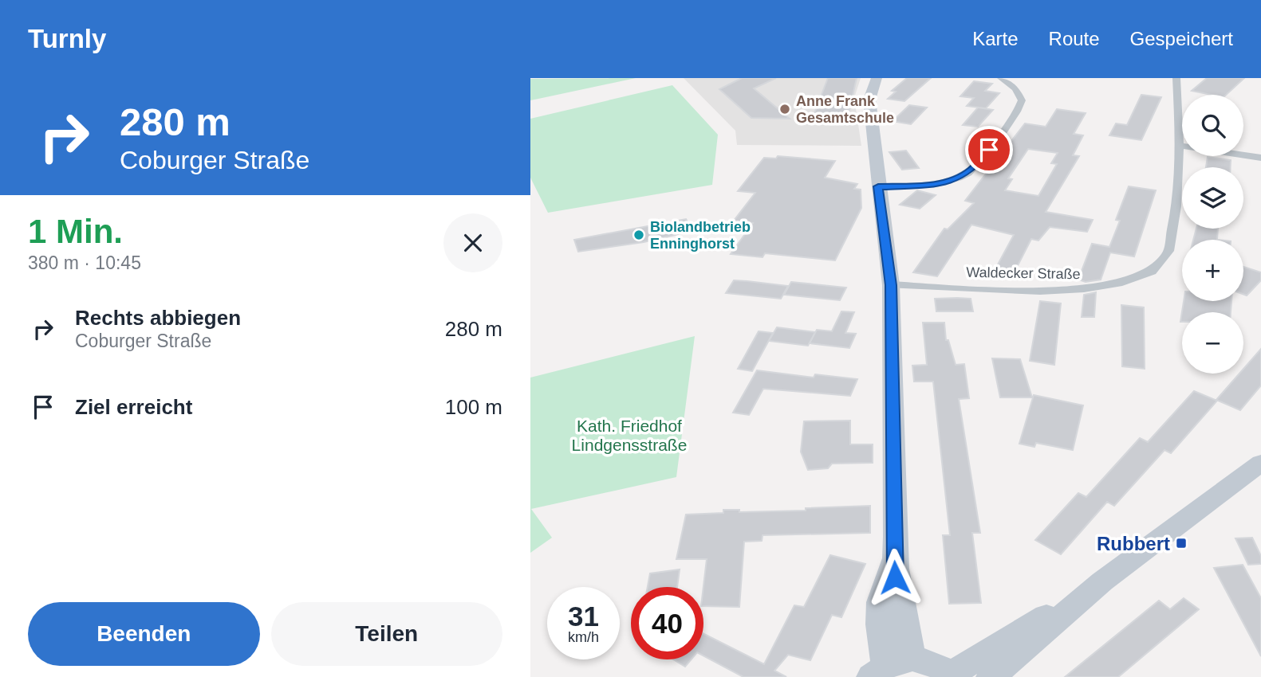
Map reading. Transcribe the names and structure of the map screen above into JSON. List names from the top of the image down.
{
  "streets": {
    "street": ["Waldecker Straße"]
  },
  "parks": ["Kath. Friedhof Lindgensstraße"],
  "places": {
    "other": ["Anne Frank Gesamtschule", "Biolandbetrieb Enninghorst"],
    "transit": ["Rubbert"]
  },
  "page": {
    "header": "Turnly",
    "nav": ["Karte", "Route", "Gespeichert"],
    "turn": ["280 m", "Coburger Straße"],
    "map_buttons": ["+", "−"],
    "heading": ["1 Min.", "380 m · 10:45"],
    "list": [
      {
        "name": "Rechts abbiegen",
        "note": "Coburger Straße",
        "value": "280 m"
      },
      {
        "name": "Ziel erreicht",
        "value": "100 m"
      }
    ],
    "speed": "31 km/h",
    "limit": "40",
    "buttons": ["Beenden", "Teilen"]
  }
}
